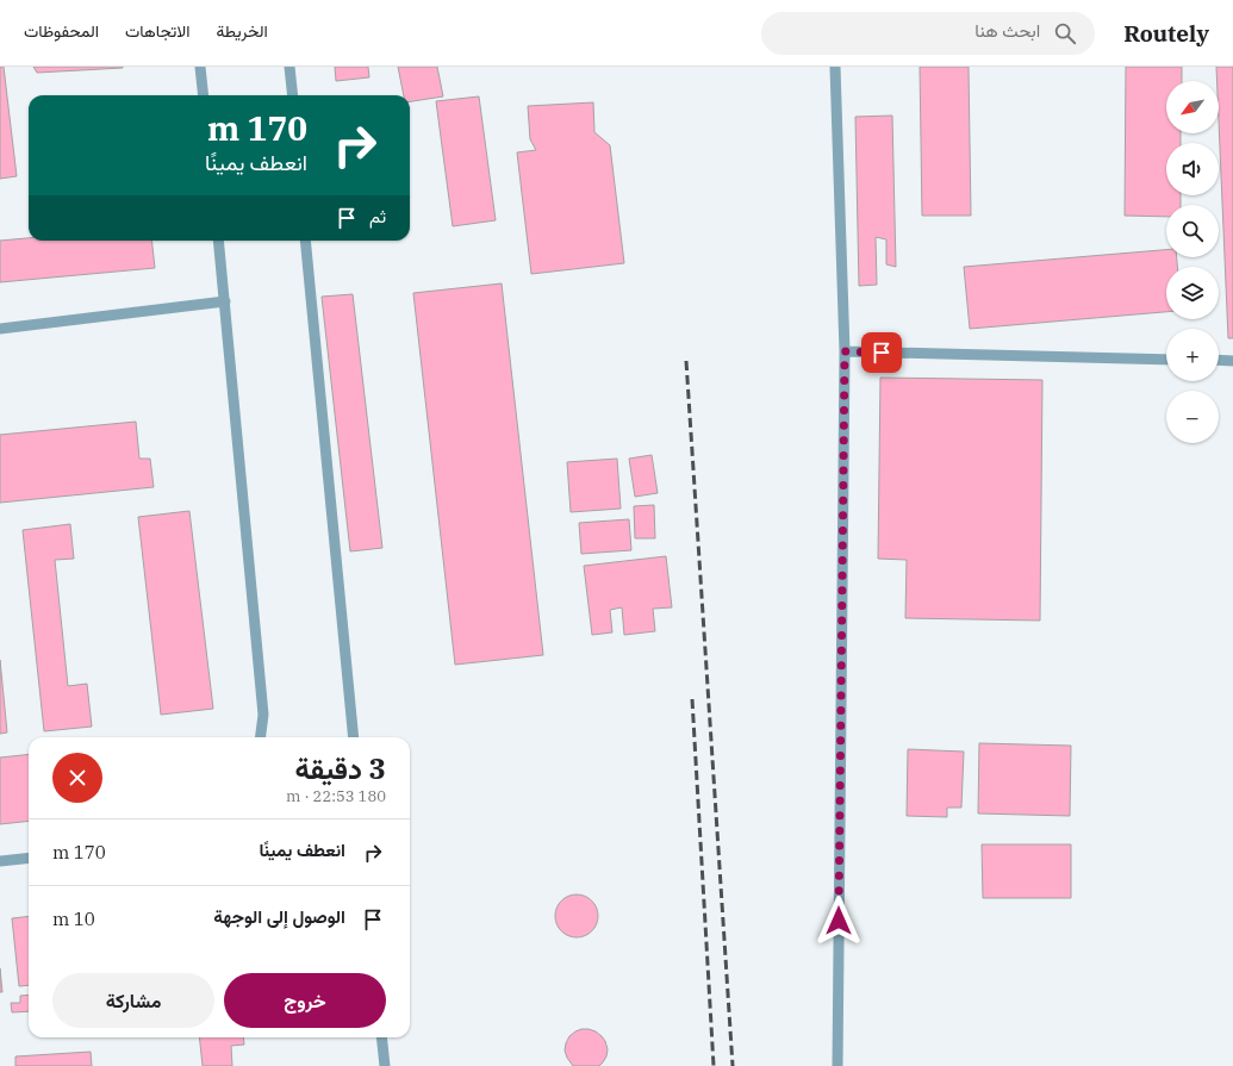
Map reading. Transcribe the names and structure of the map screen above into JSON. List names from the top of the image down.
{
  "north": "bottom left",
  "page": {
    "header": "Routely",
    "search": "ابحث هنا",
    "nav": ["الخريطة", "الاتجاهات", "المحفوظات"],
    "map_buttons": ["+", "−"],
    "turn": ["170 m", "انعطف يمينًا"],
    "then": "ثم",
    "heading": ["3 دقيقة", "180 m · 22:53"],
    "list": [
      {
        "name": "انعطف يمينًا",
        "value": "170 m"
      },
      {
        "name": "الوصول إلى الوجهة",
        "value": "10 m"
      }
    ],
    "buttons": ["خروج", "مشاركة"]
  }
}
